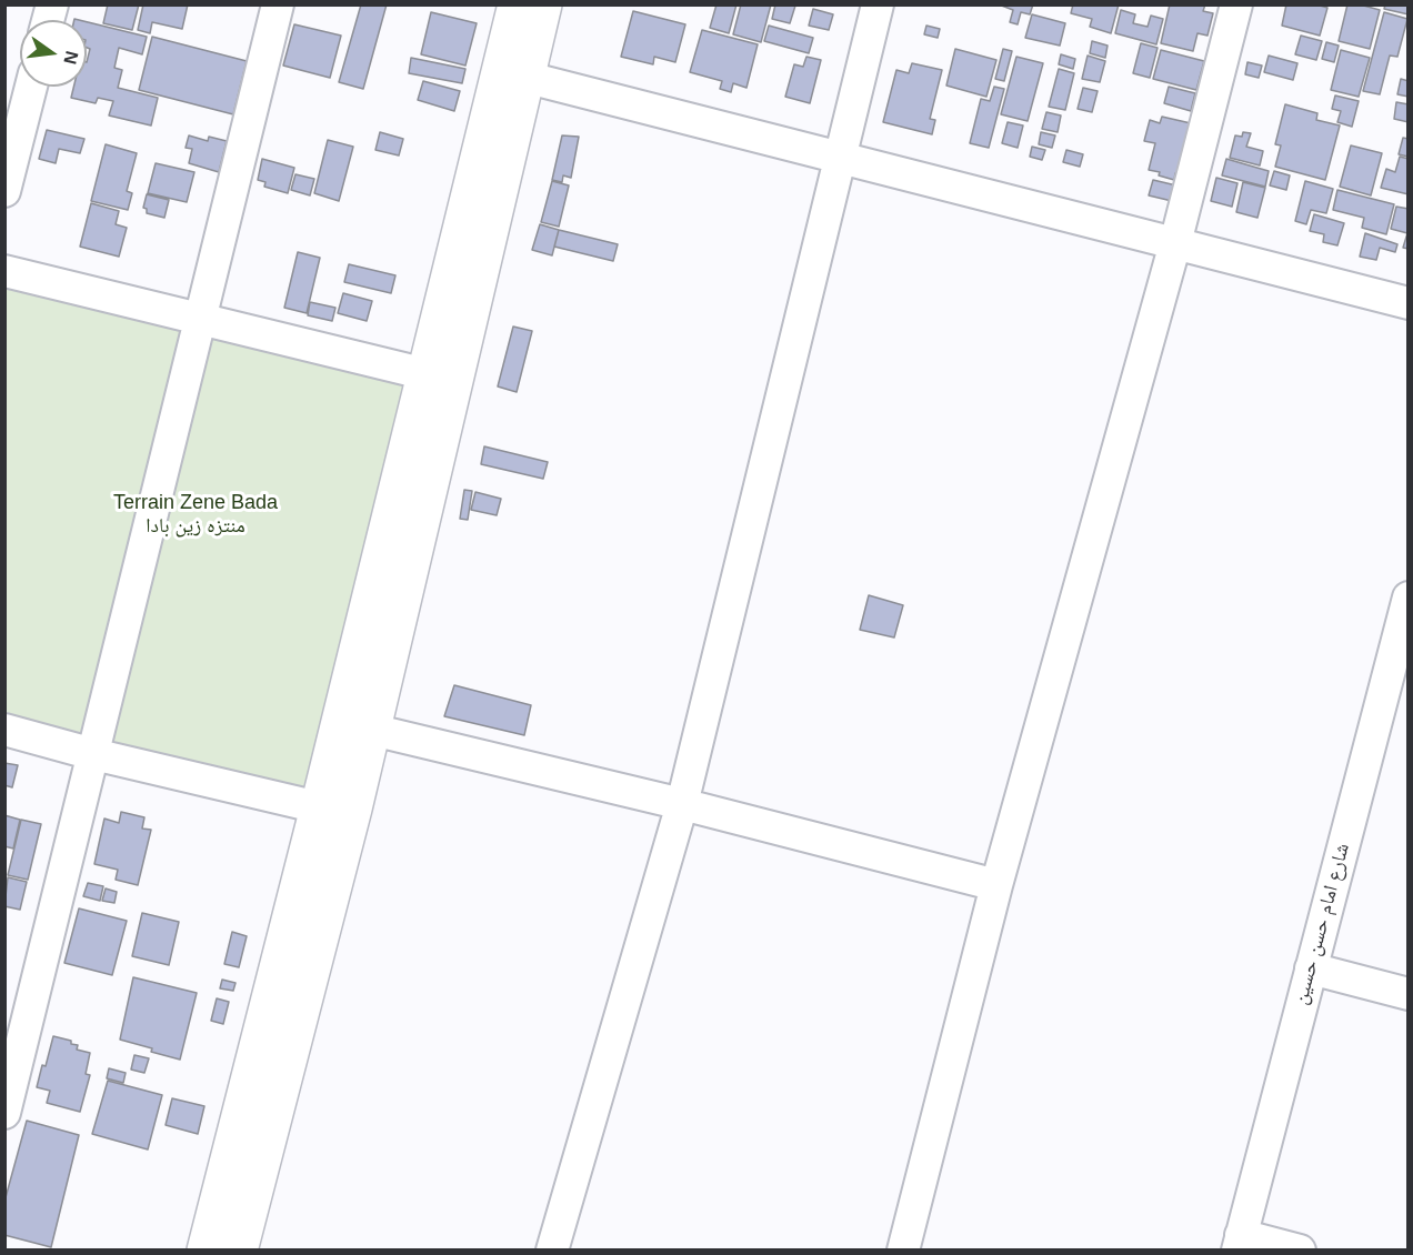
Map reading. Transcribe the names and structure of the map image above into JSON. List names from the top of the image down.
{
  "streets": {
    "street": ["شارع امام حسن حسين"]
  },
  "parks": ["Terrain Zene Bada منتزه زين بادا"],
  "north": "right"
}
